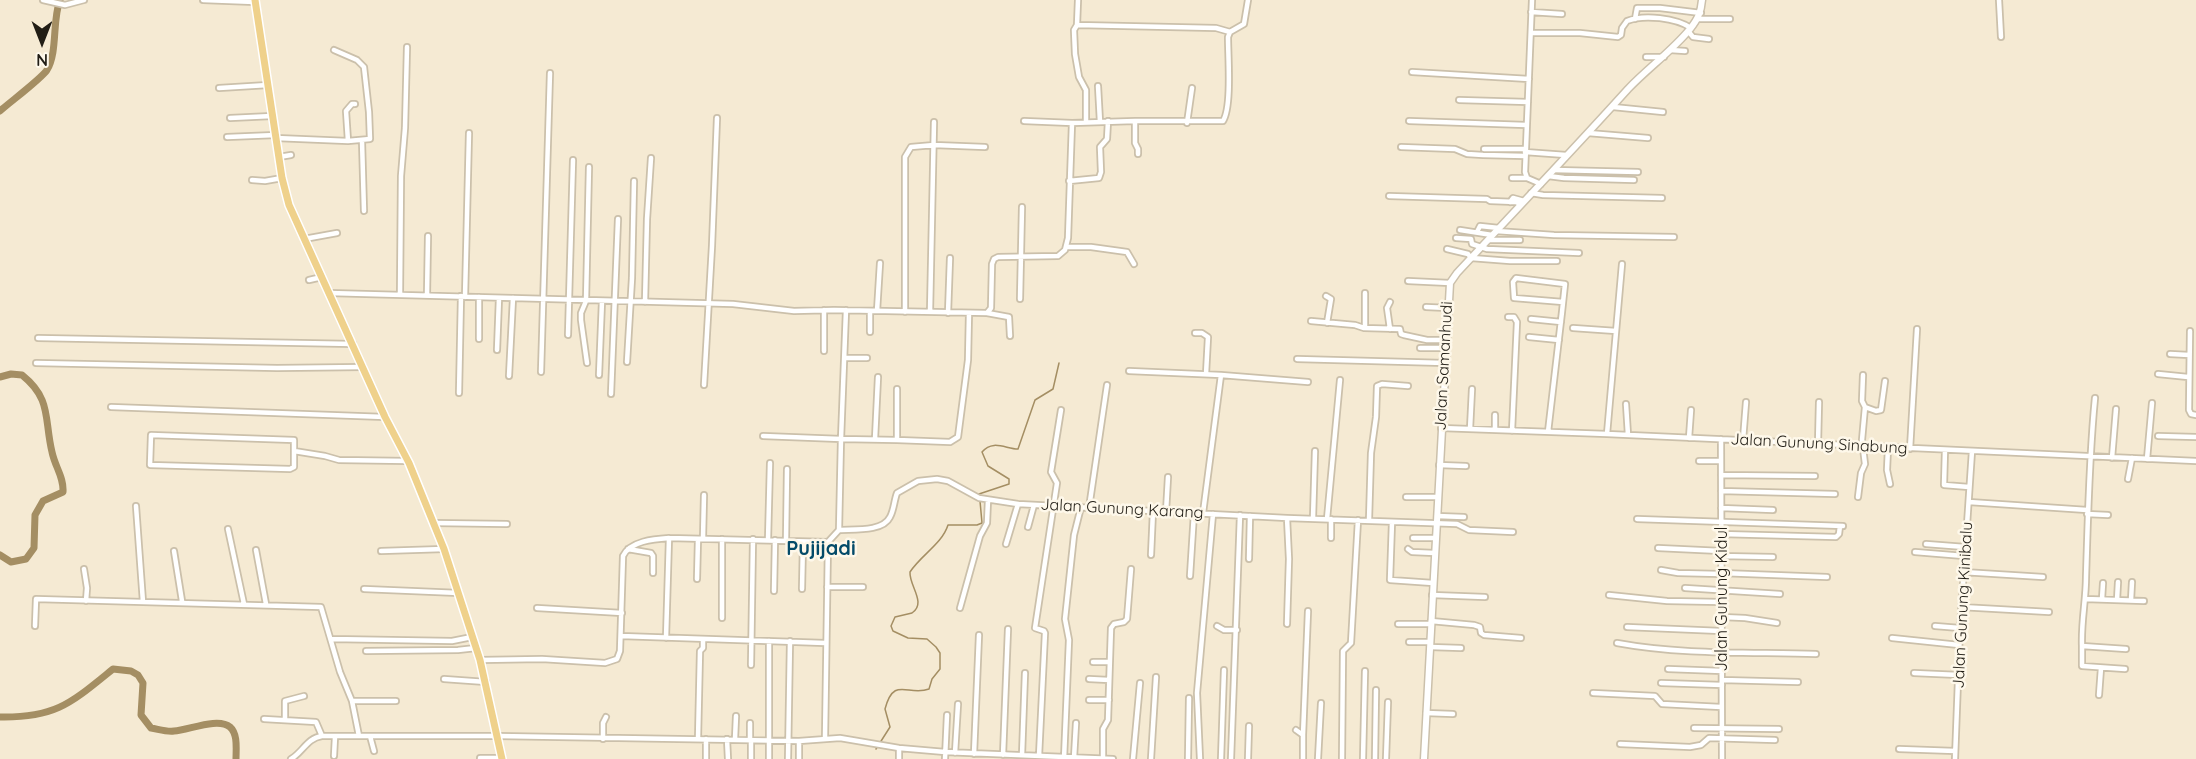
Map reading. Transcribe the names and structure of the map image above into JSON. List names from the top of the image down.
{
  "streets": {
    "street": [
      "Jalan Samanhudi",
      "Jalan Gunung Sinabung",
      "Jalan Gunung Karang",
      "Jalan Gunung Kidul",
      "Jalan Gunung Kinibalu"
    ]
  },
  "crossings": [
    ["Jalan Samanhudi", "Jalan Gunung Sinabung"],
    ["Jalan Samanhudi", "Jalan Gunung Karang"],
    ["Jalan Gunung Sinabung", "Jalan Gunung Kidul"],
    ["Jalan Gunung Sinabung", "Jalan Gunung Kinibalu"]
  ],
  "districts": ["Pujijadi"],
  "north": "bottom"
}
